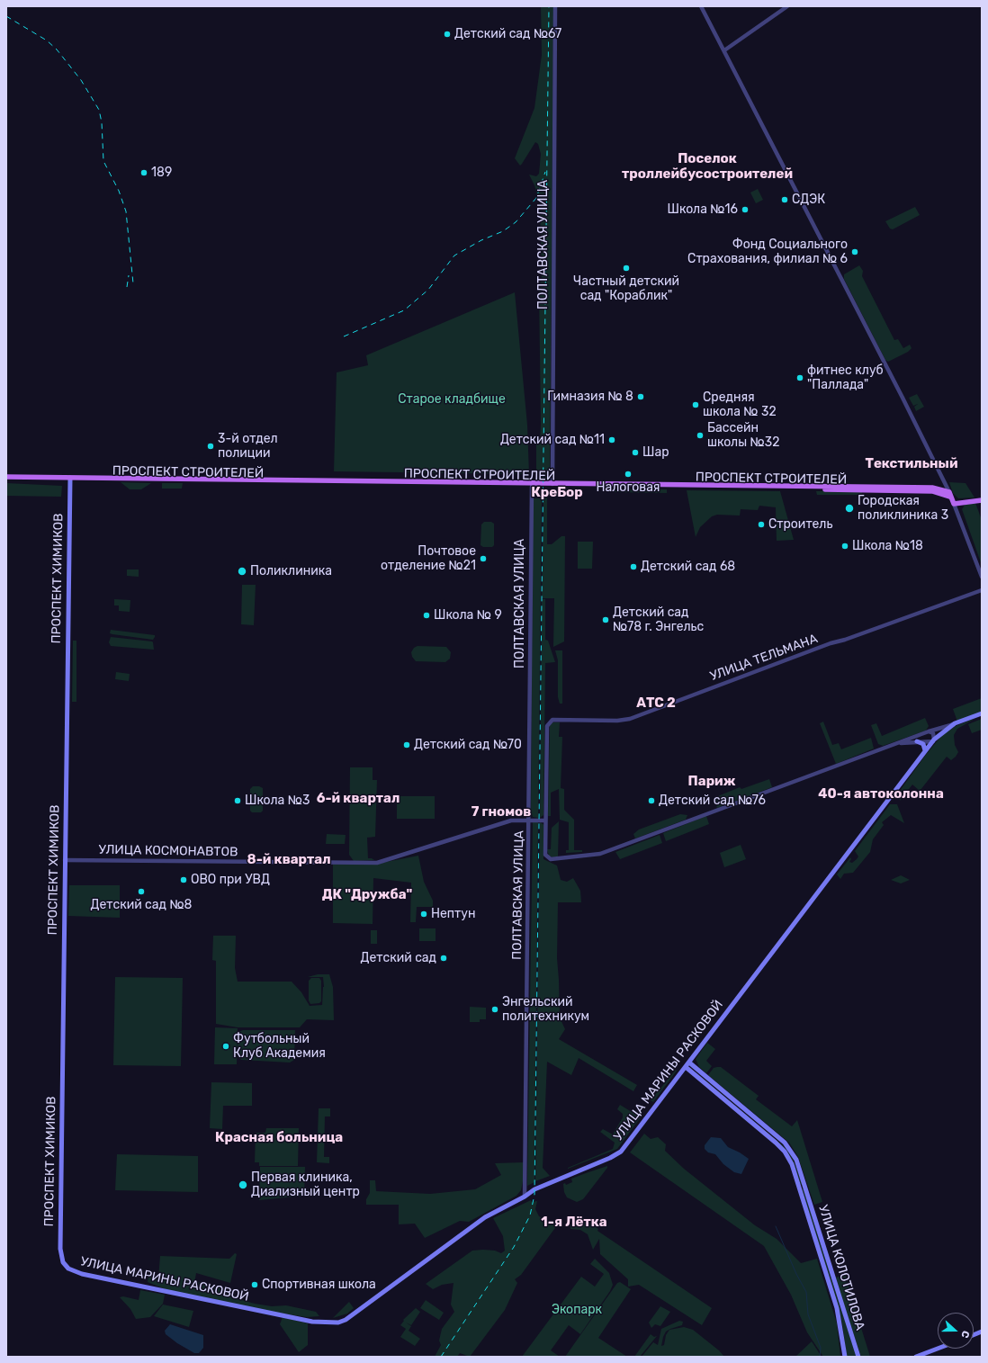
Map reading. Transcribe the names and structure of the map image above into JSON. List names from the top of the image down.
{
  "streets": {
    "main road": [
      "ПРОСПЕКТ СТРОИТЕЛЕЙ",
      "ПРОСПЕКТ ХИМИКОВ",
      "УЛИЦА МАРИНЫ РАСКОВОЙ",
      "УЛИЦА КОЛОТИЛОВА"
    ],
    "street": ["ПОЛТАВСКАЯ УЛИЦА", "УЛИЦА ТЕЛЬМАНА", "УЛИЦА КОСМОНАВТОВ"]
  },
  "crossings": [
    ["ПОЛТАВСКАЯ УЛИЦА", "ПРОСПЕКТ СТРОИТЕЛЕЙ"],
    ["ПОЛТАВСКАЯ УЛИЦА", "УЛИЦА ТЕЛЬМАНА"],
    ["ПОЛТАВСКАЯ УЛИЦА", "УЛИЦА КОСМОНАВТОВ"],
    ["ПОЛТАВСКАЯ УЛИЦА", "УЛИЦА МАРИНЫ РАСКОВОЙ"],
    ["ПРОСПЕКТ СТРОИТЕЛЕЙ", "ПРОСПЕКТ ХИМИКОВ"],
    ["ПРОСПЕКТ ХИМИКОВ", "УЛИЦА КОСМОНАВТОВ"],
    ["ПРОСПЕКТ ХИМИКОВ", "УЛИЦА МАРИНЫ РАСКОВОЙ"],
    ["УЛИЦА МАРИНЫ РАСКОВОЙ", "УЛИЦА КОЛОТИЛОВА"]
  ],
  "districts": [
    "Поселок троллейбусостроителей",
    "Текстильный",
    "КреБор",
    "АТС 2",
    "Париж",
    "40-я автоколонна",
    "6-й квартал",
    "7 гномов",
    "8-й квартал",
    "ДК \"Дружба\"",
    "Красная больница",
    "1-я Лётка"
  ],
  "parks": ["Старое кладбище", "Экопарк"],
  "places": [
    "Детский сад №67",
    "189",
    "СДЭК",
    "Школа №16",
    "Фонд Социального Страхования, филиал № 6",
    "Частный детский сад \"Кораблик\"",
    "фитнес клуб \"Паллада\"",
    "Гимназия № 8",
    "Средняя школа № 32",
    "Бассейн школы №32",
    "Детский сад №11",
    "3-й отдел полиции",
    "Шар",
    "Налоговая",
    "Городская поликлиника 3",
    "Строитель",
    "Школа №18",
    "Почтовое отделение №21",
    "Детский сад 68",
    "Поликлиника",
    "Школа № 9",
    "Детский сад №78 г. Энгельс",
    "Детский сад №70",
    "Школа №3",
    "Детский сад №76",
    "ОВО при УВД",
    "Детский сад №8",
    "Нептун",
    "Детский сад",
    "Энгельский политехникум",
    "Футбольный Клуб Академия",
    "Первая клиника, Диализный центр",
    "Спортивная школа"
  ],
  "north": "right"
}
